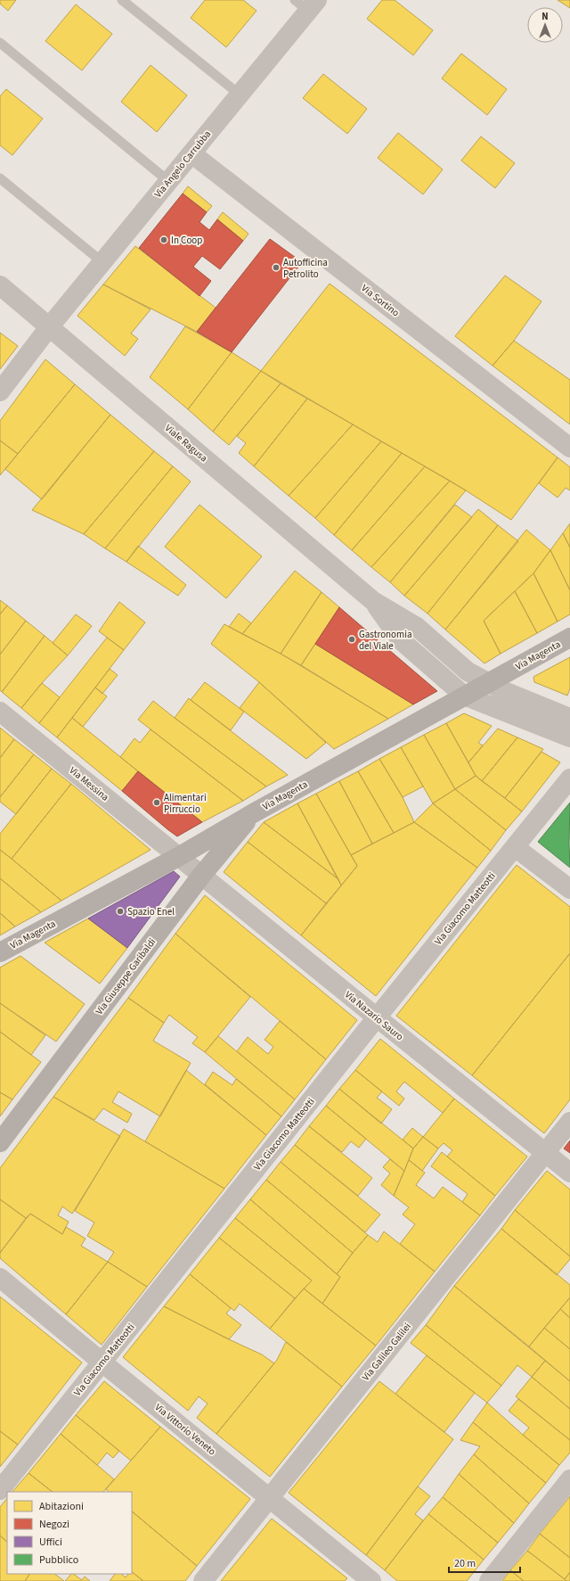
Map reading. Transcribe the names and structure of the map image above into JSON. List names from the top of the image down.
{
  "streets": {
    "street": [
      "Via Angelo Carrubba",
      "Via Sortino",
      "Viale Ragusa",
      "Via Magenta",
      "Via Messina",
      "Via Giacomo Matteotti",
      "Via Giuseppe Garibaldi",
      "Via Nazario Sauro",
      "Via Galileo Galilei",
      "Via Vittorio Veneto"
    ]
  },
  "crossings": [
    ["Via Angelo Carrubba", "Via Sortino"],
    ["Via Angelo Carrubba", "Viale Ragusa"],
    ["Via Magenta", "Via Messina"],
    ["Via Magenta", "Via Giuseppe Garibaldi"],
    ["Via Magenta", "Via Nazario Sauro"],
    ["Via Messina", "Via Nazario Sauro"],
    ["Via Giacomo Matteotti", "Via Nazario Sauro"],
    ["Via Giacomo Matteotti", "Via Vittorio Veneto"],
    ["Via Giuseppe Garibaldi", "Via Nazario Sauro"],
    ["Via Nazario Sauro", "Via Galileo Galilei"],
    ["Via Galileo Galilei", "Via Vittorio Veneto"]
  ],
  "places": [
    "In Coop",
    "Autofficina Petrolito",
    "Gastronomia del Viale",
    "Alimentari Pirruccio",
    "Spazio Enel"
  ],
  "legend": [
    "Abitazioni",
    "Negozi",
    "Uffici",
    "Pubblico"
  ],
  "scale_bar": "20 m",
  "north": "top"
}
